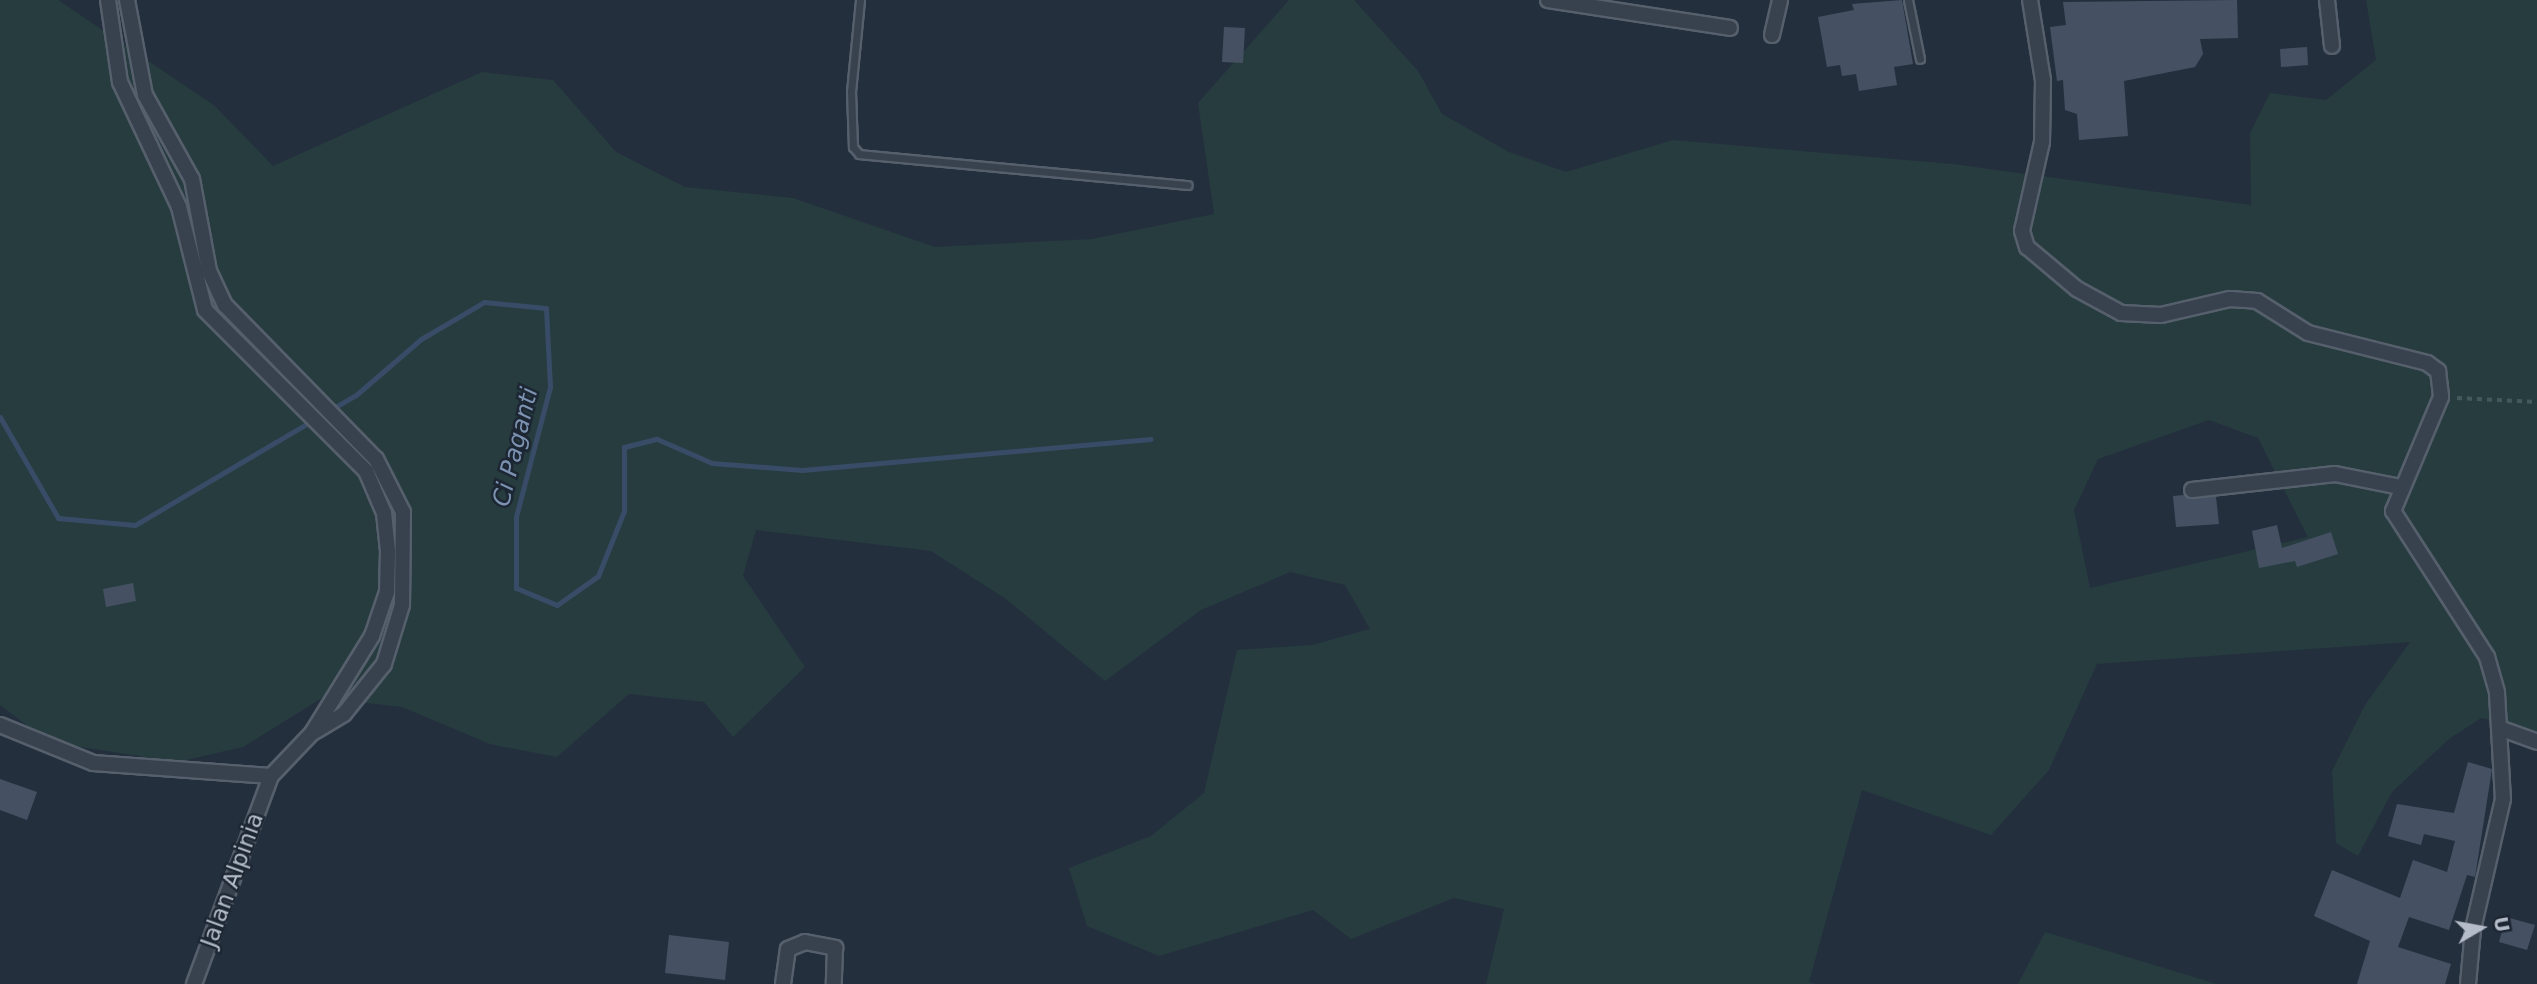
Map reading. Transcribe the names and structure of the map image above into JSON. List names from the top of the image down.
{
  "streets": {
    "street": ["Jalan Alpinia"]
  },
  "water": ["Ci Paganti"],
  "north": "right"
}
